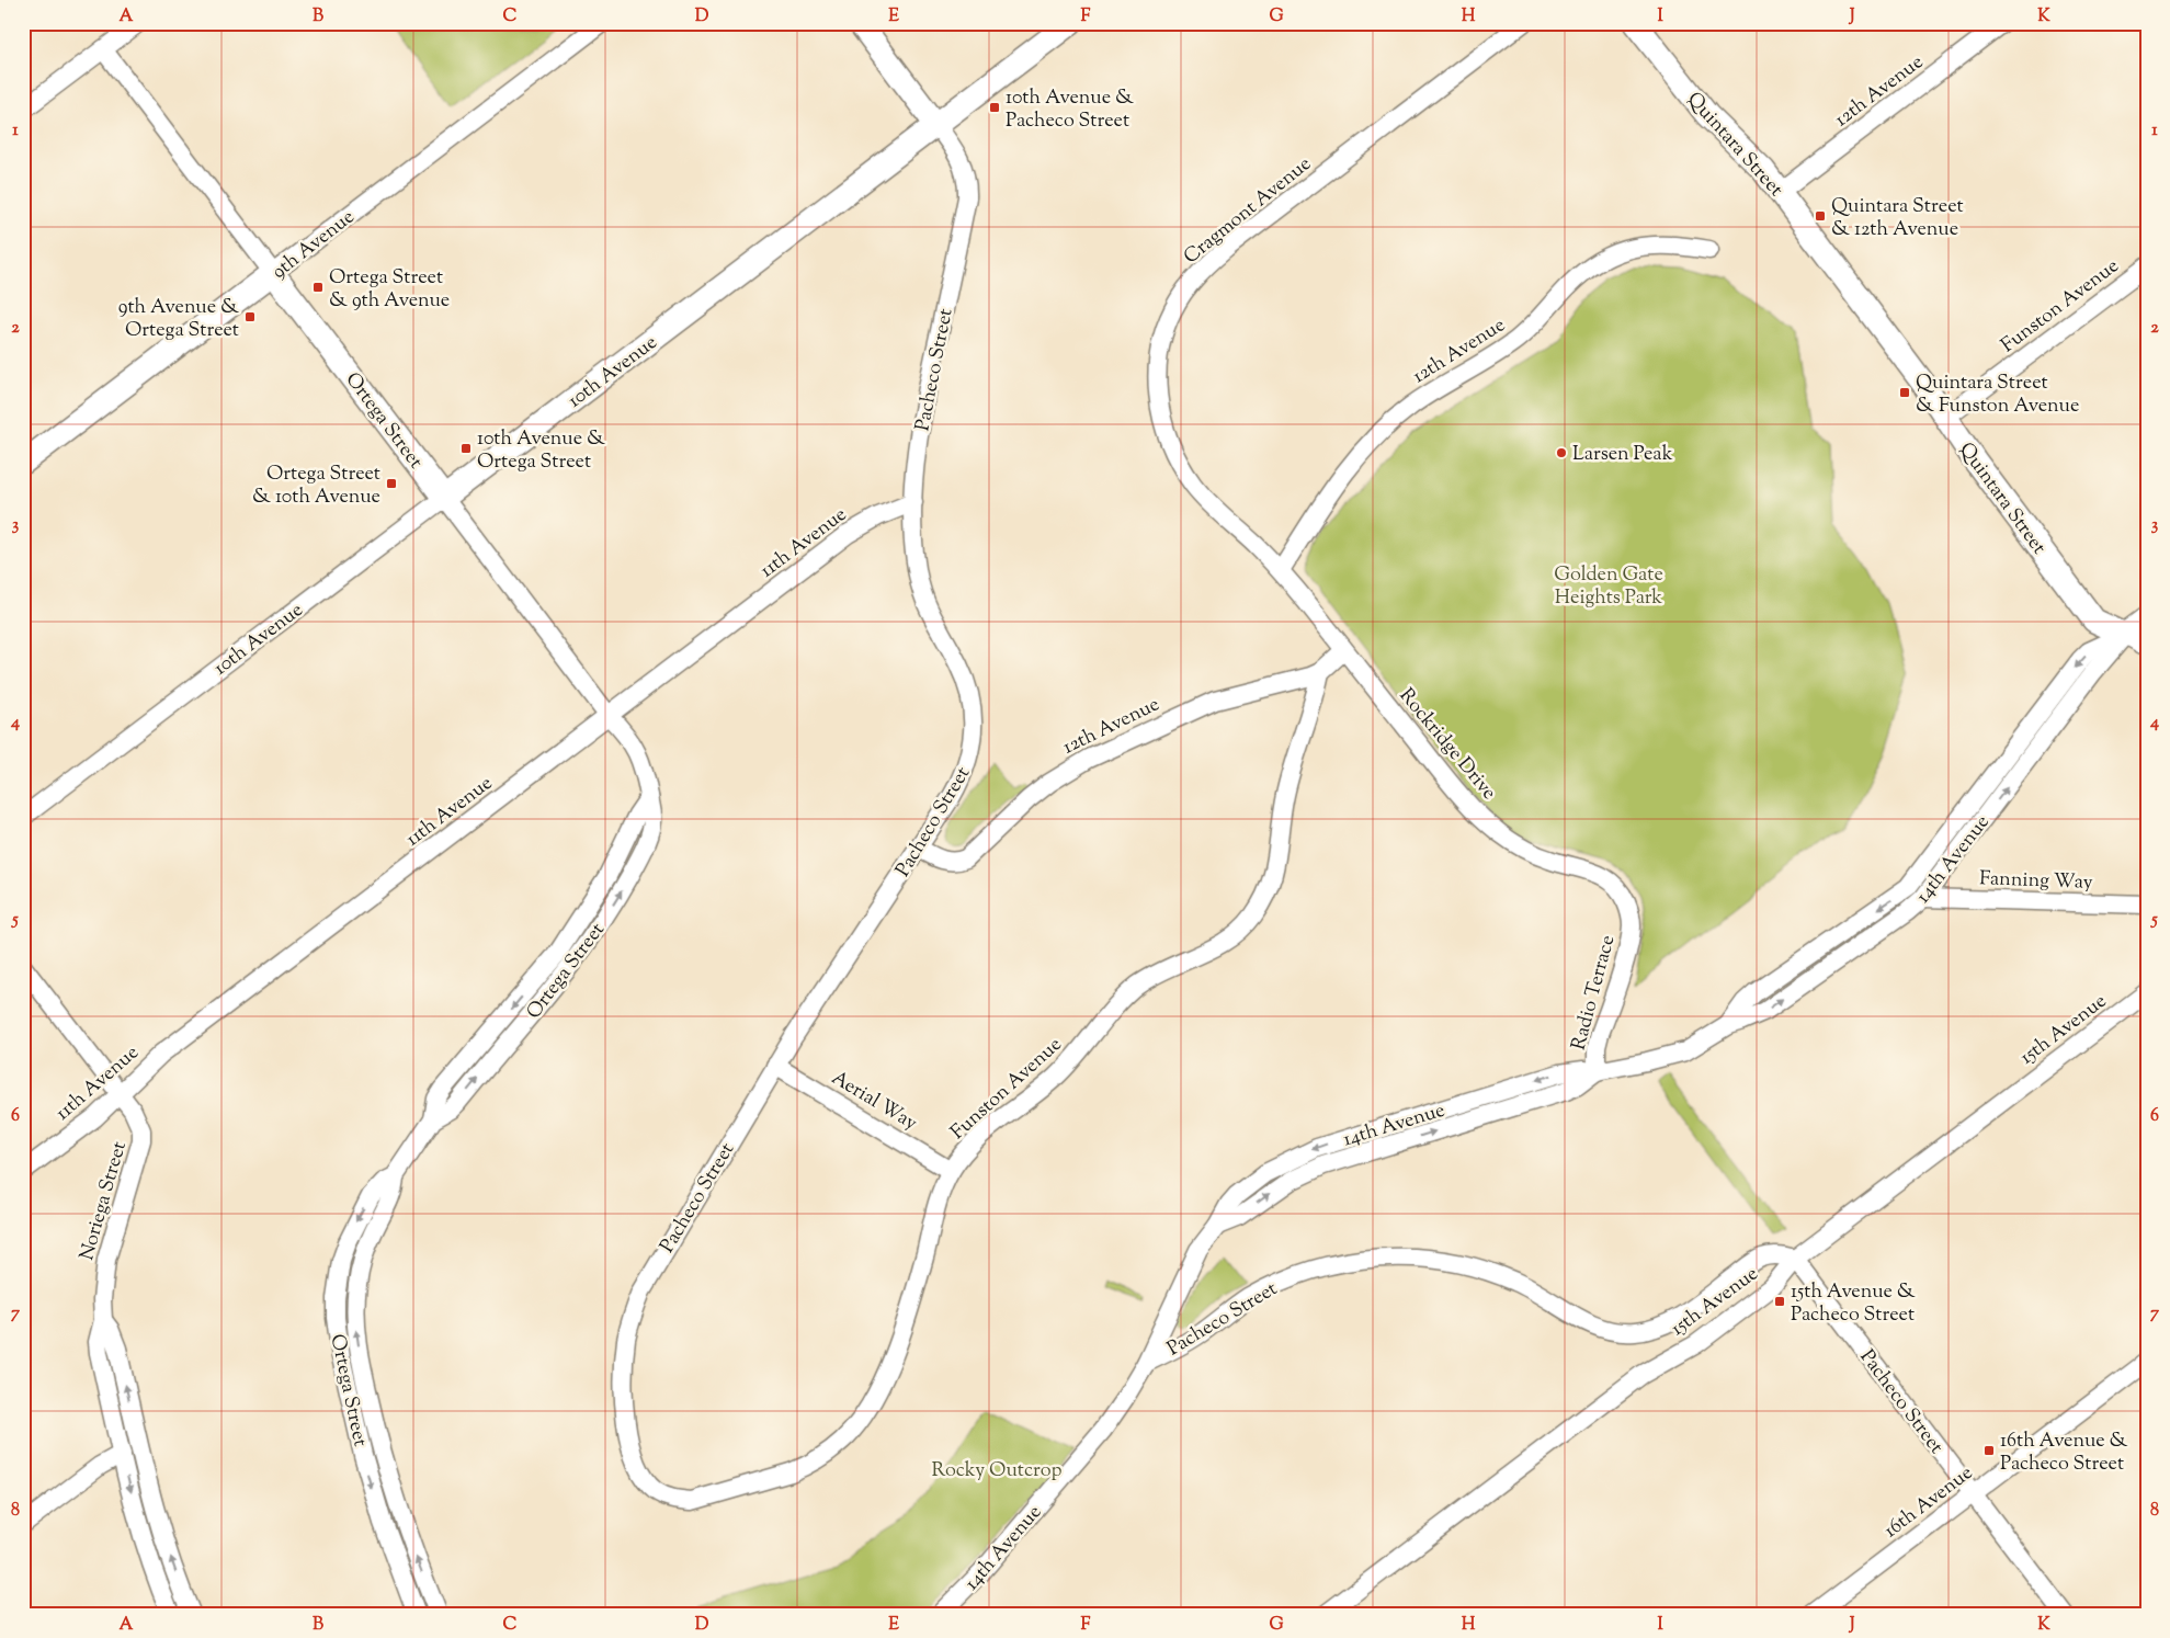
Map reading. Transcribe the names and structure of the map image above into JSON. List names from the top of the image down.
{
  "streets": {
    "street": [
      "12th Avenue",
      "Quintara Street",
      "Cragmont Avenue",
      "9th Avenue",
      "Funston Avenue",
      "Pacheco Street",
      "10th Avenue",
      "Ortega Street",
      "11th Avenue",
      "Rockridge Drive",
      "14th Avenue",
      "Fanning Way",
      "Radio Terrace",
      "15th Avenue",
      "Aerial Way",
      "Noriega Street",
      "16th Avenue"
    ]
  },
  "crossings": [
    ["12th Avenue", "Quintara Street"],
    ["12th Avenue", "Cragmont Avenue"],
    ["12th Avenue", "Funston Avenue"],
    ["12th Avenue", "Pacheco Street"],
    ["12th Avenue", "Rockridge Drive"],
    ["Quintara Street", "Funston Avenue"],
    ["Quintara Street", "14th Avenue"],
    ["Cragmont Avenue", "Rockridge Drive"],
    ["9th Avenue", "Ortega Street"],
    ["Funston Avenue", "Pacheco Street"],
    ["Funston Avenue", "Aerial Way"],
    ["Pacheco Street", "10th Avenue"],
    ["Pacheco Street", "11th Avenue"],
    ["Pacheco Street", "14th Avenue"],
    ["Pacheco Street", "15th Avenue"],
    ["Pacheco Street", "Aerial Way"],
    ["Pacheco Street", "16th Avenue"],
    ["10th Avenue", "Ortega Street"],
    ["Ortega Street", "11th Avenue"],
    ["11th Avenue", "Noriega Street"],
    ["Rockridge Drive", "Radio Terrace"],
    ["14th Avenue", "Fanning Way"],
    ["14th Avenue", "Radio Terrace"]
  ],
  "parks": ["Golden Gate Heights Park", "Rocky Outcrop"],
  "places": {
    "transit": [
      "10th Avenue & Pacheco Street",
      "Quintara Street & 12th Avenue",
      "Ortega Street & 9th Avenue",
      "9th Avenue & Ortega Street",
      "Quintara Street & Funston Avenue",
      "10th Avenue & Ortega Street",
      "Ortega Street & 10th Avenue",
      "15th Avenue & Pacheco Street",
      "16th Avenue & Pacheco Street"
    ],
    "other": ["Larsen Peak"]
  },
  "grid": {
    "columns": [
      "A",
      "B",
      "C",
      "D",
      "E",
      "F",
      "G",
      "H",
      "I",
      "J",
      "K"
    ],
    "rows": [
      "1",
      "2",
      "3",
      "4",
      "5",
      "6",
      "7",
      "8"
    ]
  }
}
